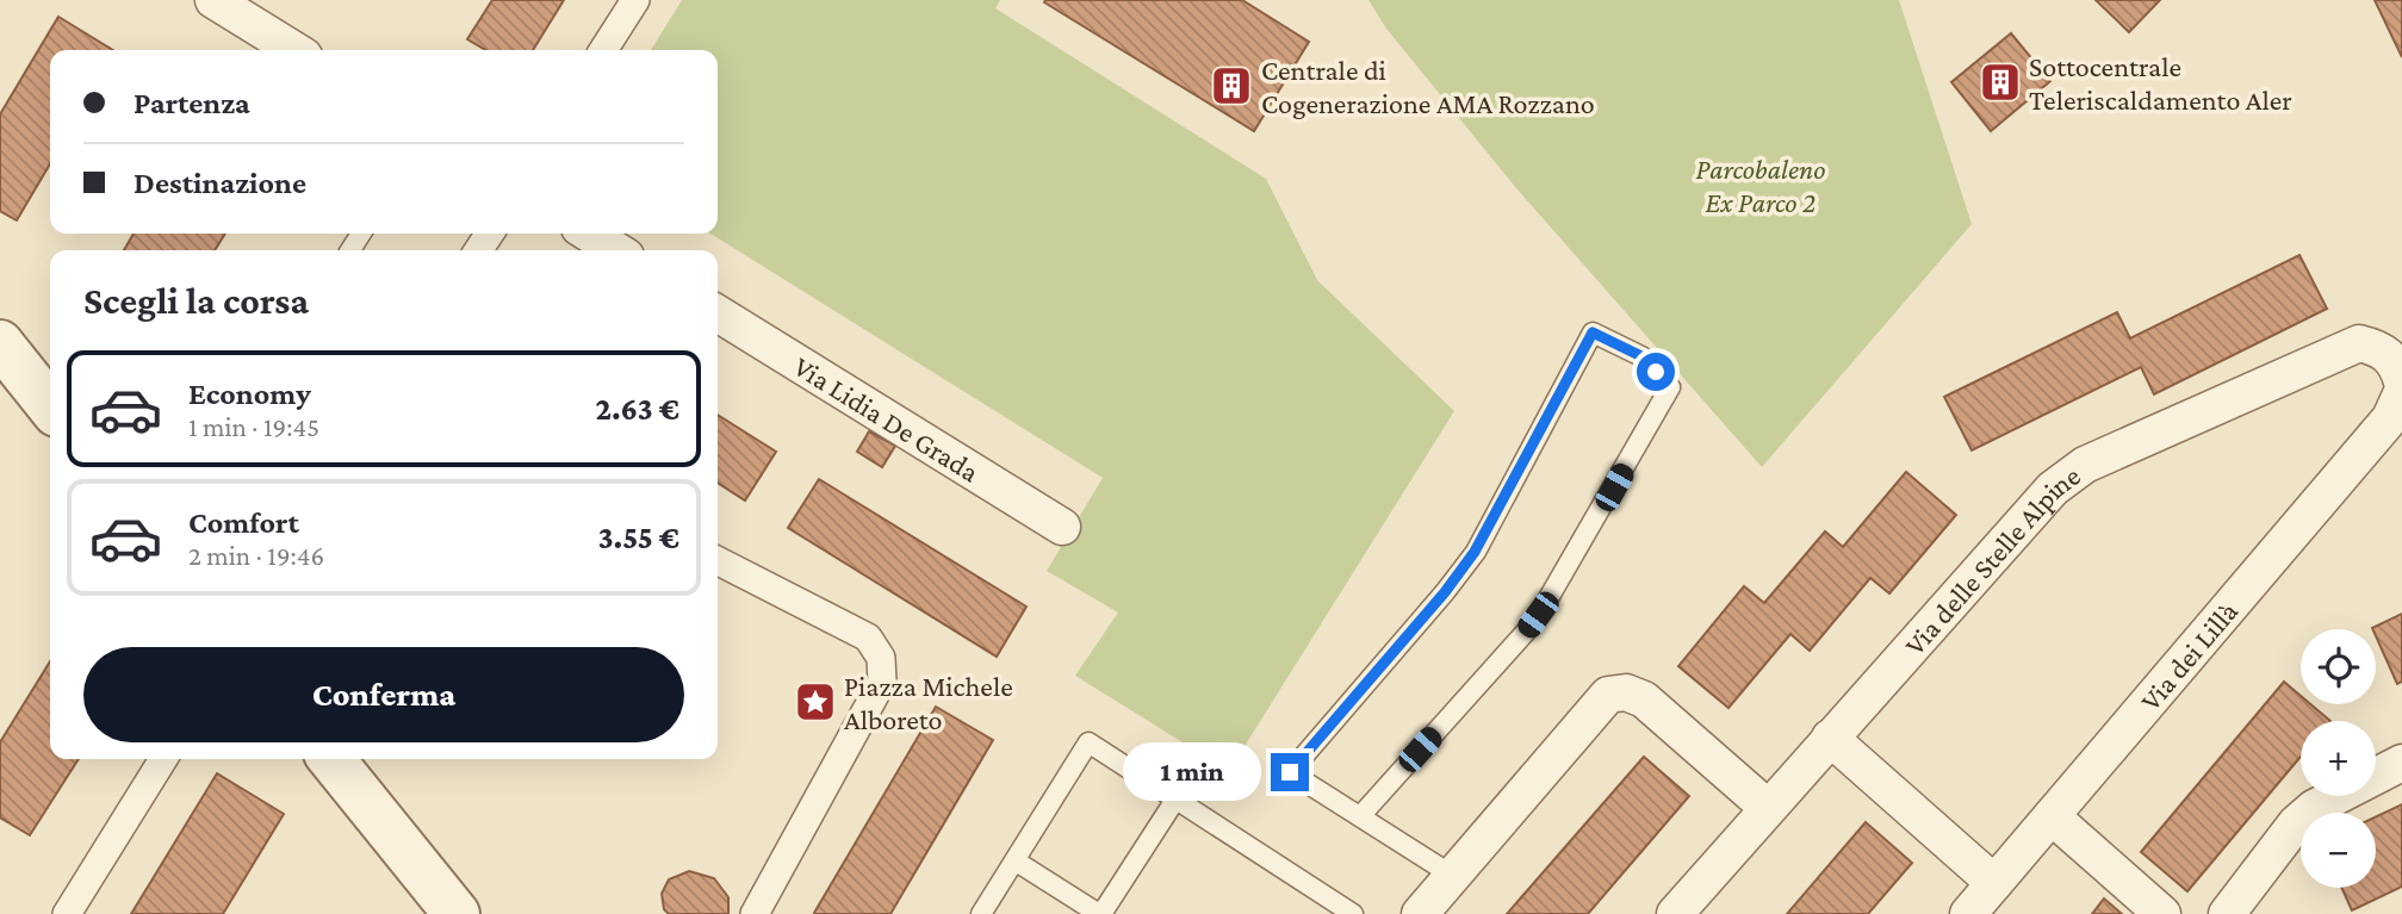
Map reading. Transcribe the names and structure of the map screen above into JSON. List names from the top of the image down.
{
  "streets": {
    "street": ["Via Lidia De Grada", "Via delle Stelle Alpine", "Via dei Lillà"]
  },
  "crossings": [
    ["Via delle Stelle Alpine", "Via dei Lillà"]
  ],
  "parks": ["Parcobaleno Ex Parco 2"],
  "places": {
    "building": ["Sottocentrale Teleriscaldamento Aler", "Centrale di Cogenerazione AMA Rozzano"],
    "place": ["Piazza Michele Alboreto"]
  },
  "page": {
    "banner": ["Partenza", "Destinazione"],
    "heading": "Scegli la corsa",
    "list": [
      {
        "name": "Economy",
        "note": "1 min · 19:45",
        "value": "2.63 €"
      },
      {
        "name": "Comfort",
        "note": "2 min · 19:46",
        "value": "3.55 €"
      }
    ],
    "map_buttons": ["+", "−"],
    "buttons": "Conferma",
    "bubble": "1 min"
  }
}
